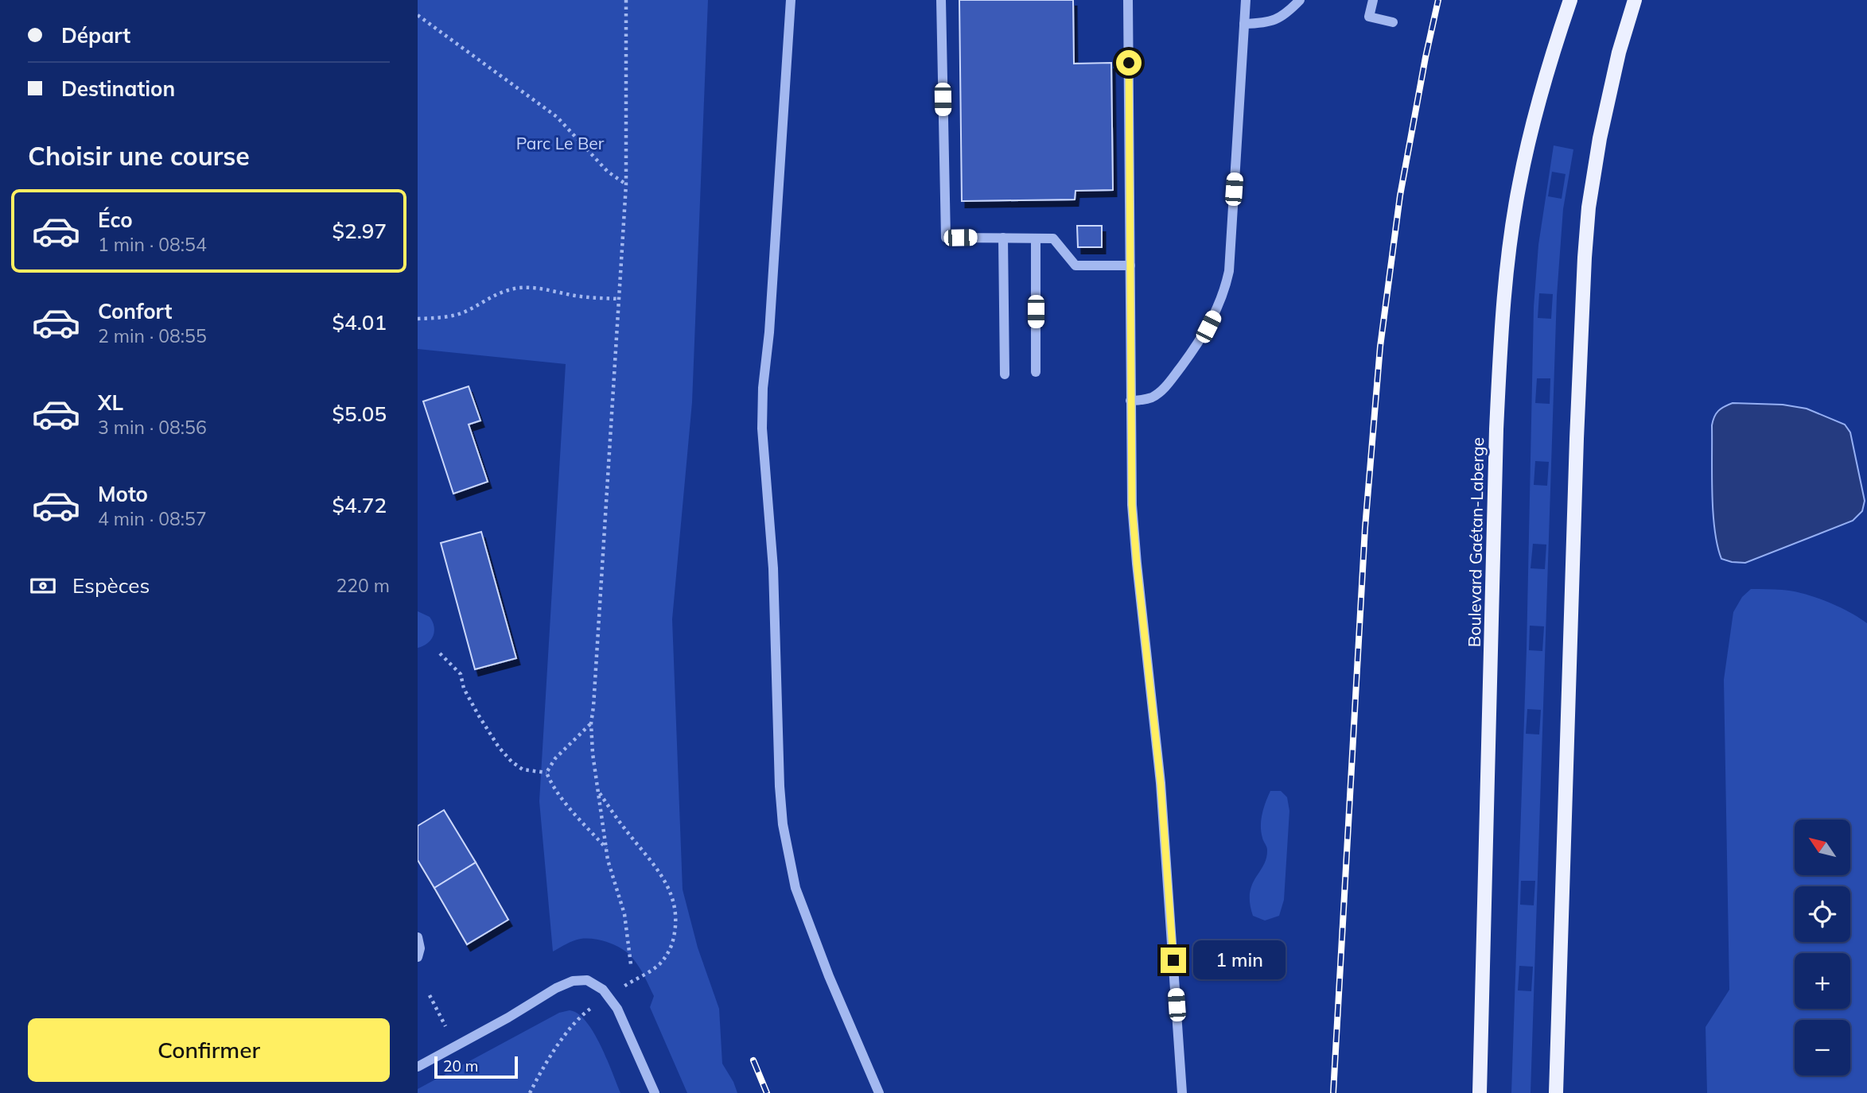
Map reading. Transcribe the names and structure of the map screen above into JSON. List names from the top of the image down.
{
  "streets": {
    "main road": ["Boulevard Gaétan-Laberge"]
  },
  "parks": ["Parc Le Ber"],
  "scale_bar": "20 m",
  "north": "top left",
  "page": {
    "banner": ["Départ", "Destination"],
    "heading": "Choisir une course",
    "list": [
      {
        "name": "Éco",
        "note": "1 min · 08:54",
        "value": "$2.97"
      },
      {
        "name": "Confort",
        "note": "2 min · 08:55",
        "value": "$4.01"
      },
      {
        "name": "XL",
        "note": "3 min · 08:56",
        "value": "$5.05"
      },
      {
        "name": "Moto",
        "note": "4 min · 08:57",
        "value": "$4.72"
      }
    ],
    "pay": ["Espèces", "220 m"],
    "map_buttons": ["+", "−"],
    "bubble": "1 min",
    "buttons": "Confirmer",
    "scale": "20 m"
  }
}
